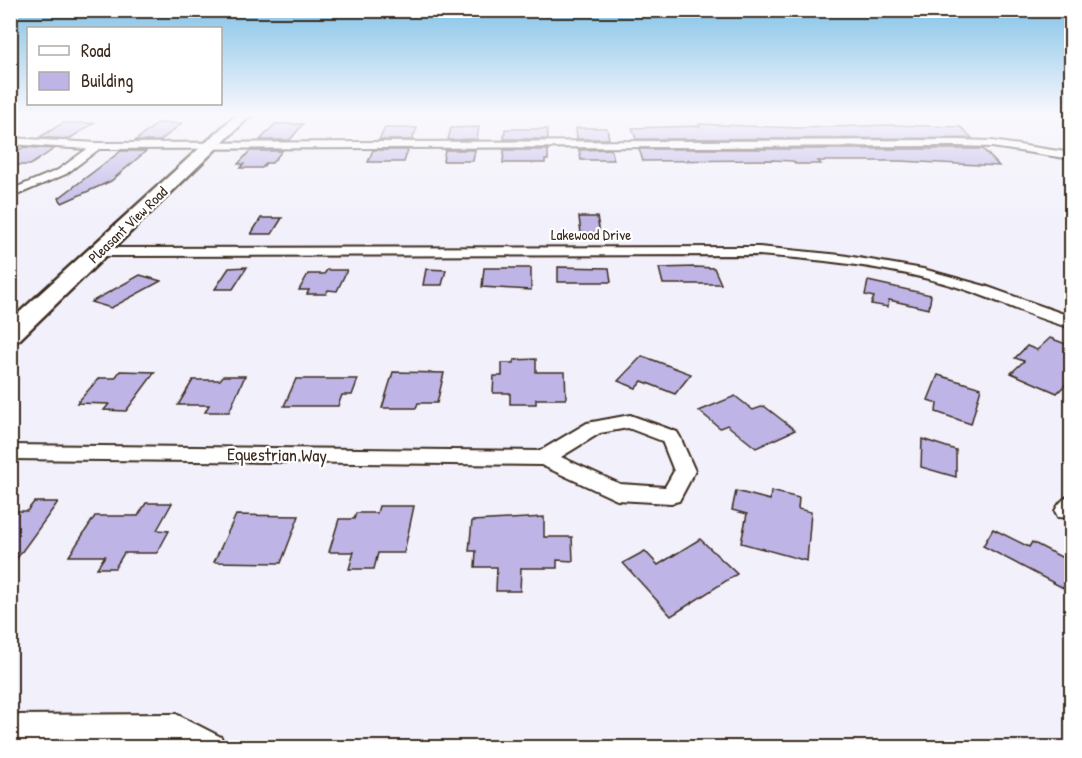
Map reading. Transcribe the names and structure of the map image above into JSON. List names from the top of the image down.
{
  "streets": {
    "main road": ["Pleasant View Road"],
    "street": ["Lakewood Drive", "Equestrian Way"]
  },
  "crossings": [
    ["Pleasant View Road", "Lakewood Drive"]
  ],
  "legend": ["Road", "Building"]
}
